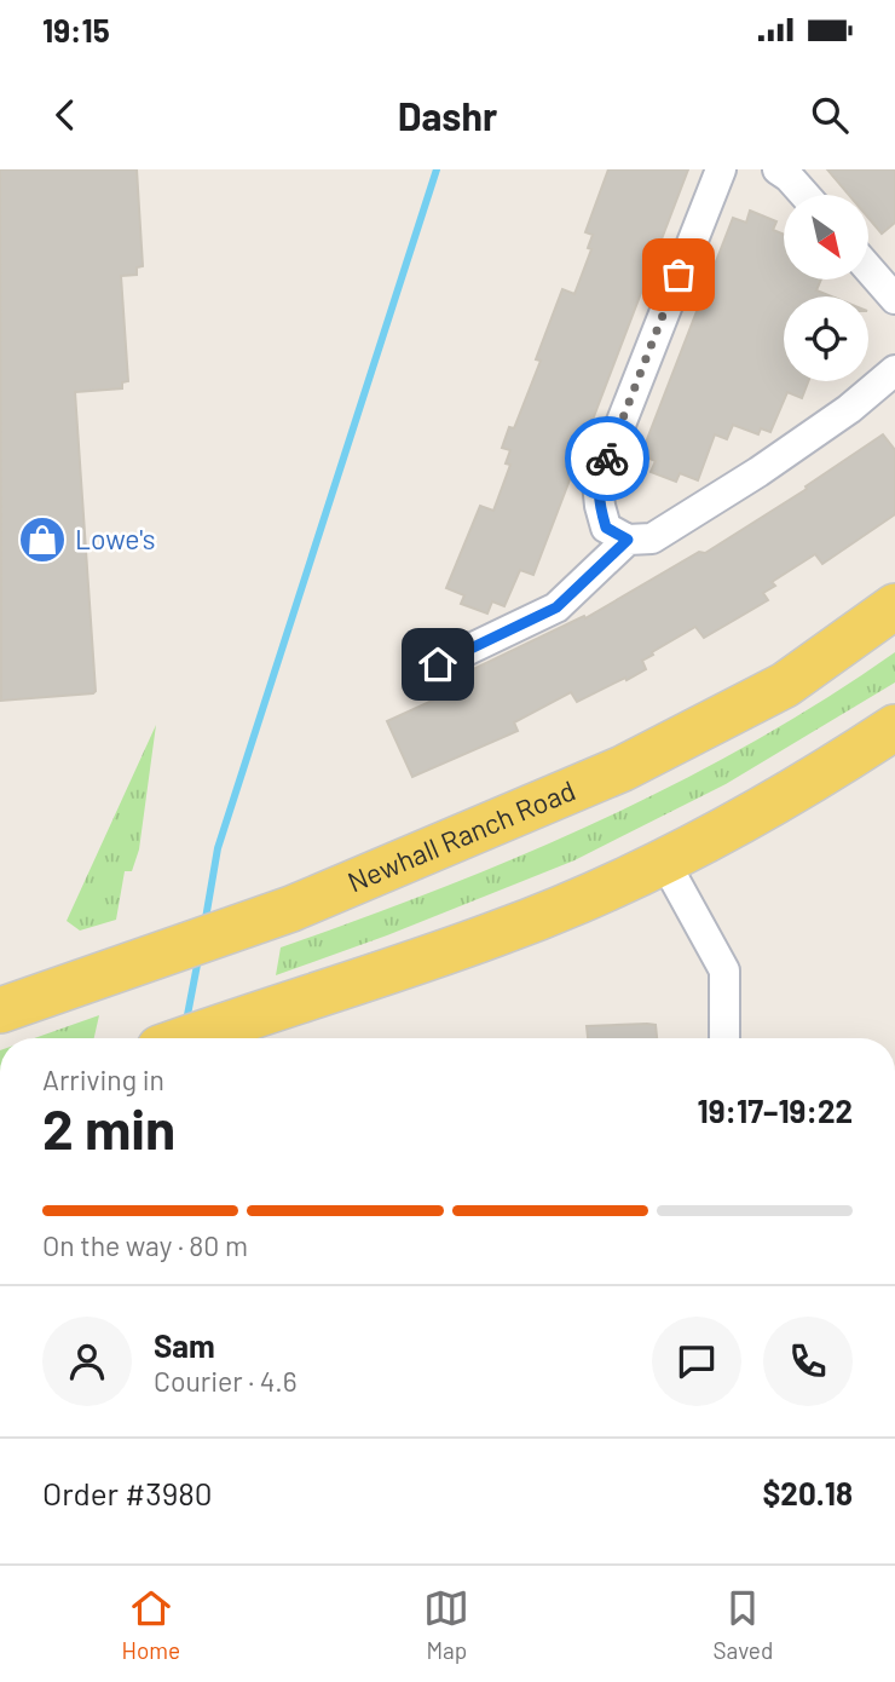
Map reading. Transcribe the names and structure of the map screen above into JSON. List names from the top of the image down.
{
  "streets": {
    "main road": ["Newhall Ranch Road"]
  },
  "places": {
    "shop": ["Lowe's"]
  },
  "north": "bottom right",
  "page": {
    "status": "19:15",
    "header": "Dashr",
    "heading": ["2 min", "Arriving in", "19:17–19:22"],
    "panel": [
      "Sam",
      "Courier · 4.6",
      "Order #3980",
      "$20.18"
    ],
    "bar": "On the way · 80 m",
    "tabs": ["Home", "Map", "Saved"]
  }
}
